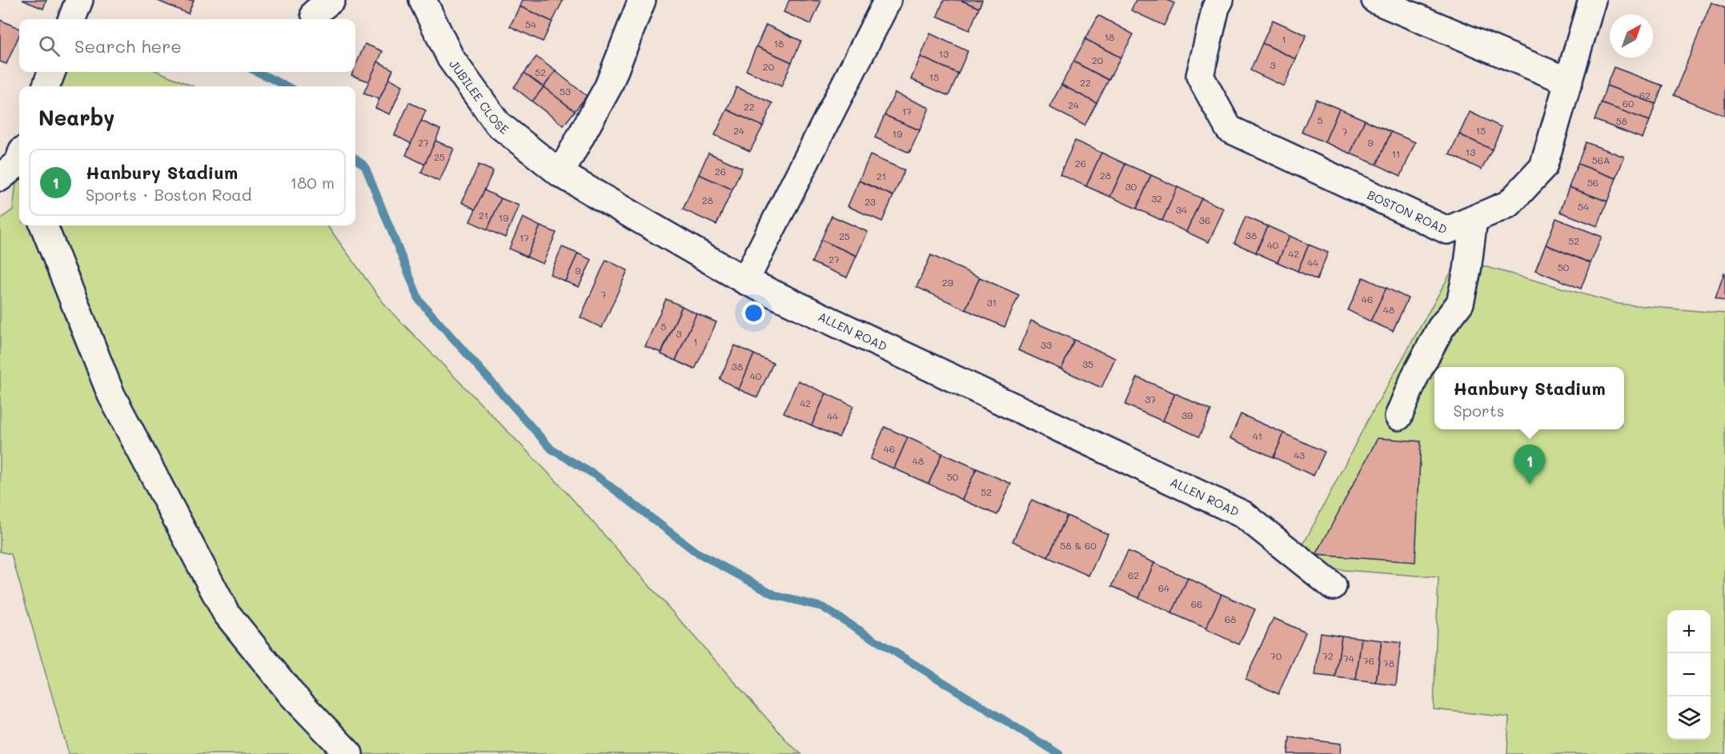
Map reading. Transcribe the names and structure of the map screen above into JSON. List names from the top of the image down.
{
  "streets": {
    "street": ["JUBILEE CLOSE", "BOSTON ROAD", "ALLEN ROAD"]
  },
  "crossings": [
    ["JUBILEE CLOSE", "ALLEN ROAD"]
  ],
  "house_numbers": [
    "54",
    "18",
    "1",
    "18",
    "13",
    "20",
    "3",
    "20",
    "52",
    "15",
    "22",
    "53",
    "62",
    "60",
    "24",
    "22",
    "17",
    "5",
    "58",
    "24",
    "15",
    "7",
    "19",
    "27",
    "9",
    "13",
    "11",
    "25",
    "56A",
    "26",
    "26",
    "28",
    "21",
    "56",
    "30",
    "32",
    "28",
    "23",
    "54",
    "34",
    "21",
    "19",
    "36",
    "38",
    "25",
    "17",
    "52",
    "40",
    "42",
    "27",
    "44",
    "50",
    "9",
    "29",
    "7",
    "46",
    "31",
    "48",
    "5",
    "3",
    "1",
    "33",
    "35",
    "38",
    "40",
    "37",
    "42",
    "39",
    "44",
    "41",
    "46",
    "43",
    "48",
    "50",
    "52",
    "58 & 60",
    "62",
    "64",
    "66",
    "68",
    "70",
    "72",
    "74",
    "76",
    "78"
  ],
  "north": "top right",
  "page": {
    "search": "Search here",
    "heading": "Nearby",
    "list": [
      {
        "mark": "1",
        "name": "Hanbury Stadium",
        "note": "Sports · Boston Road",
        "value": "180 m"
      }
    ],
    "popup": ["Hanbury Stadium", "Sports"],
    "pins": "1",
    "map_buttons": ["+", "−"]
  }
}
